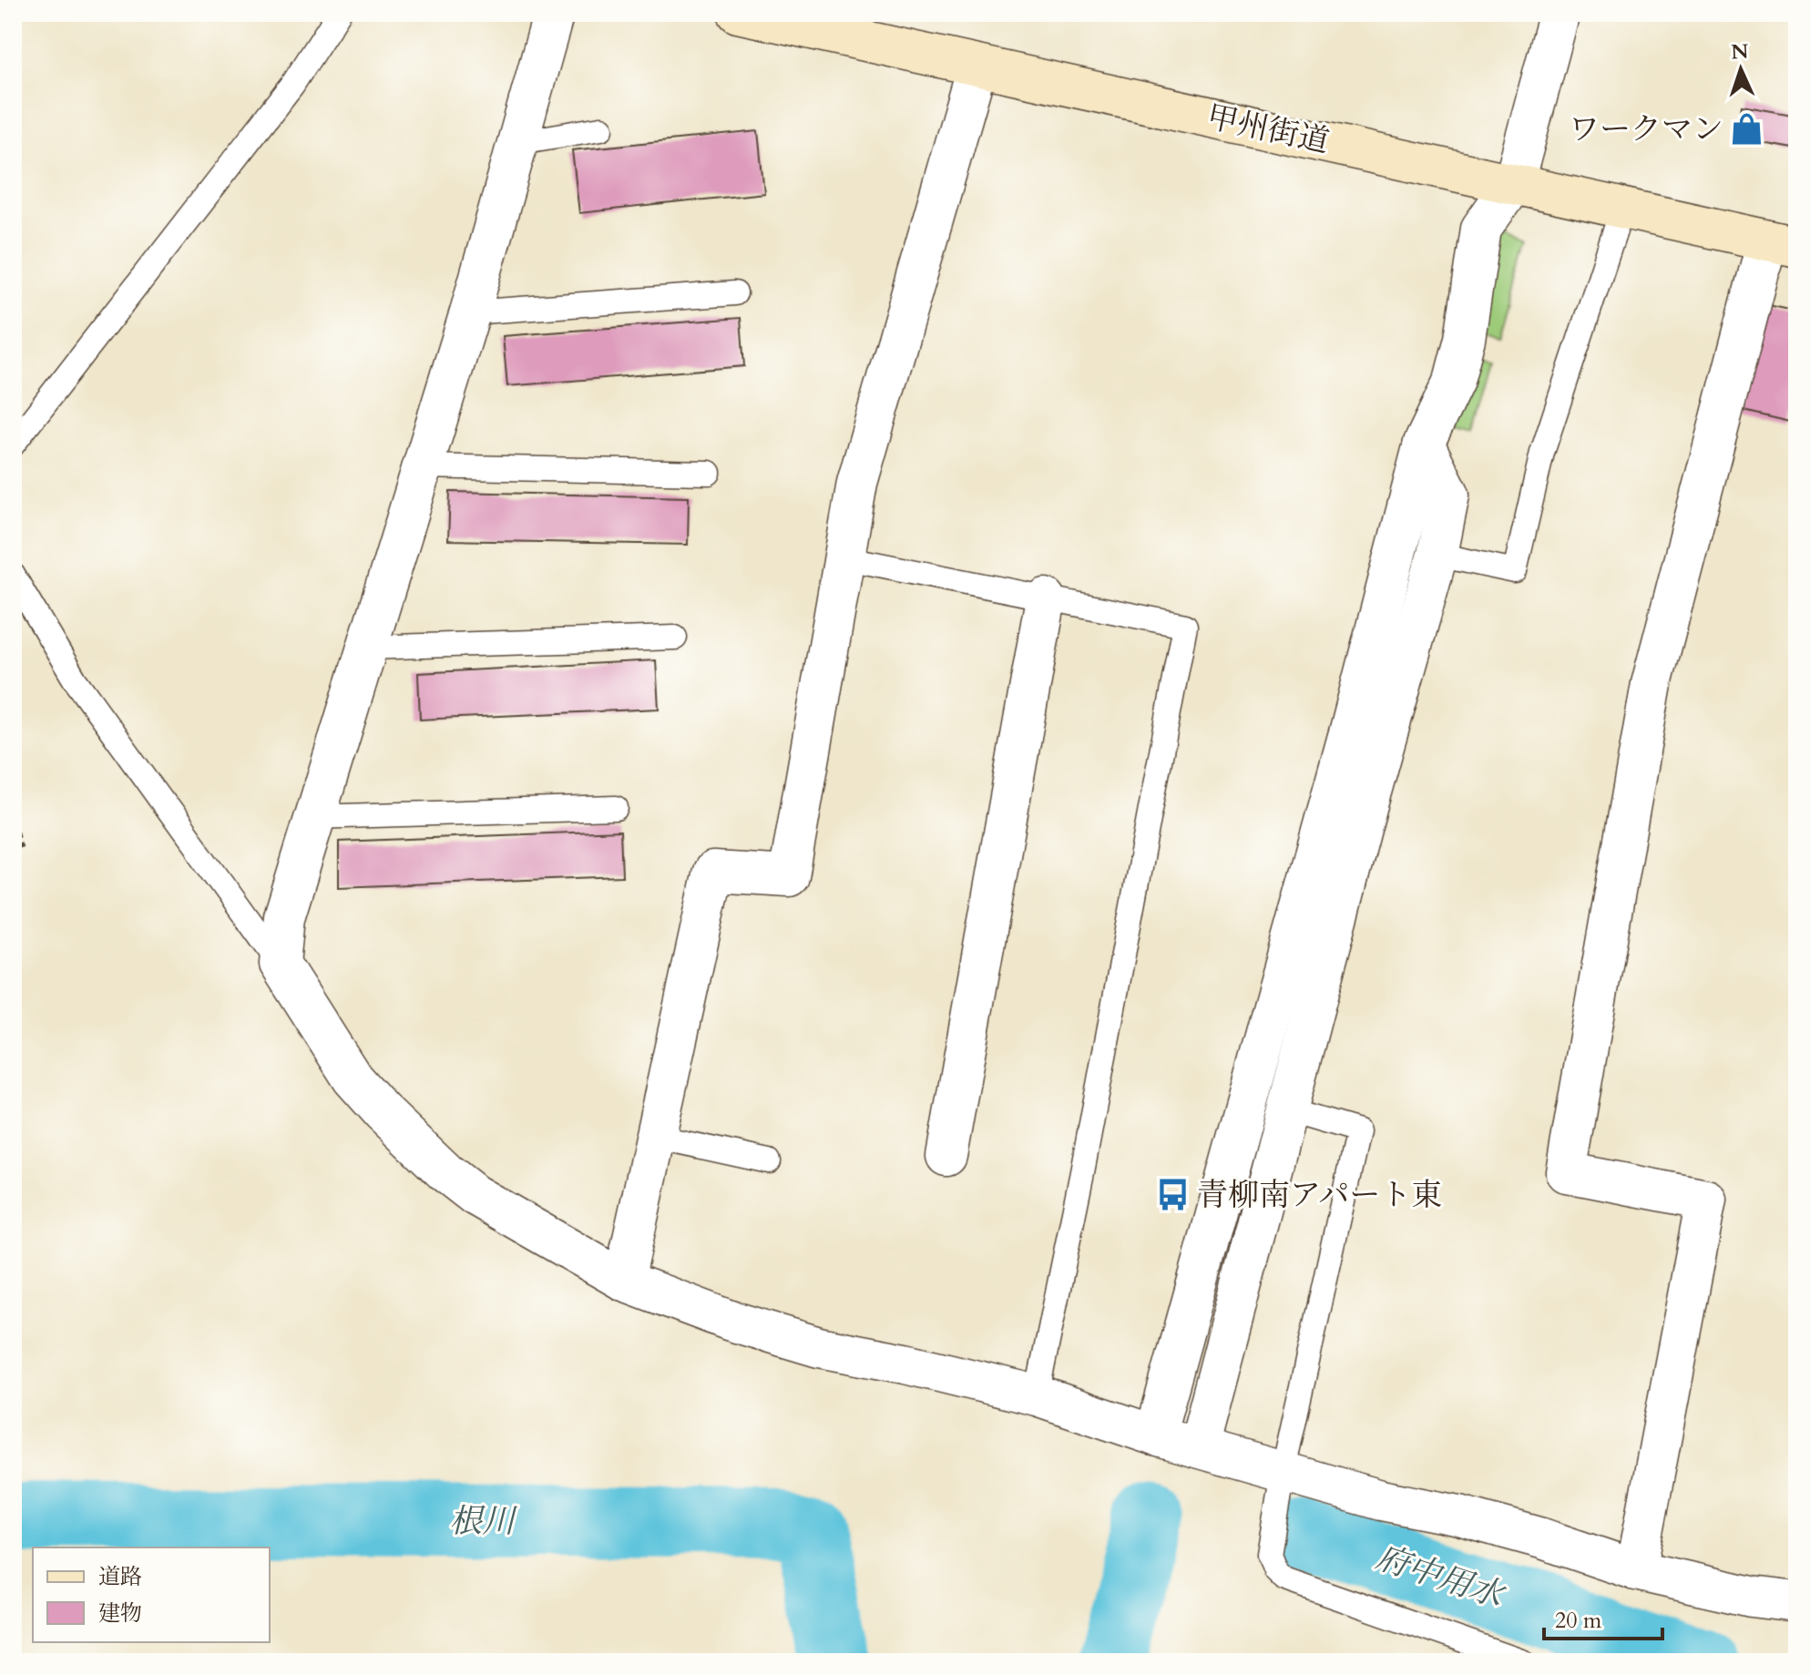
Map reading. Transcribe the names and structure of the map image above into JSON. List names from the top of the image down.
{
  "streets": {
    "main road": ["甲州街道"]
  },
  "water": ["根川", "府中用水"],
  "places": {
    "shop": ["ワークマン"],
    "bus stop": ["青柳南アパート東"]
  },
  "legend": ["道路", "建物"],
  "scale_bar": "20 m",
  "north": "top"
}
